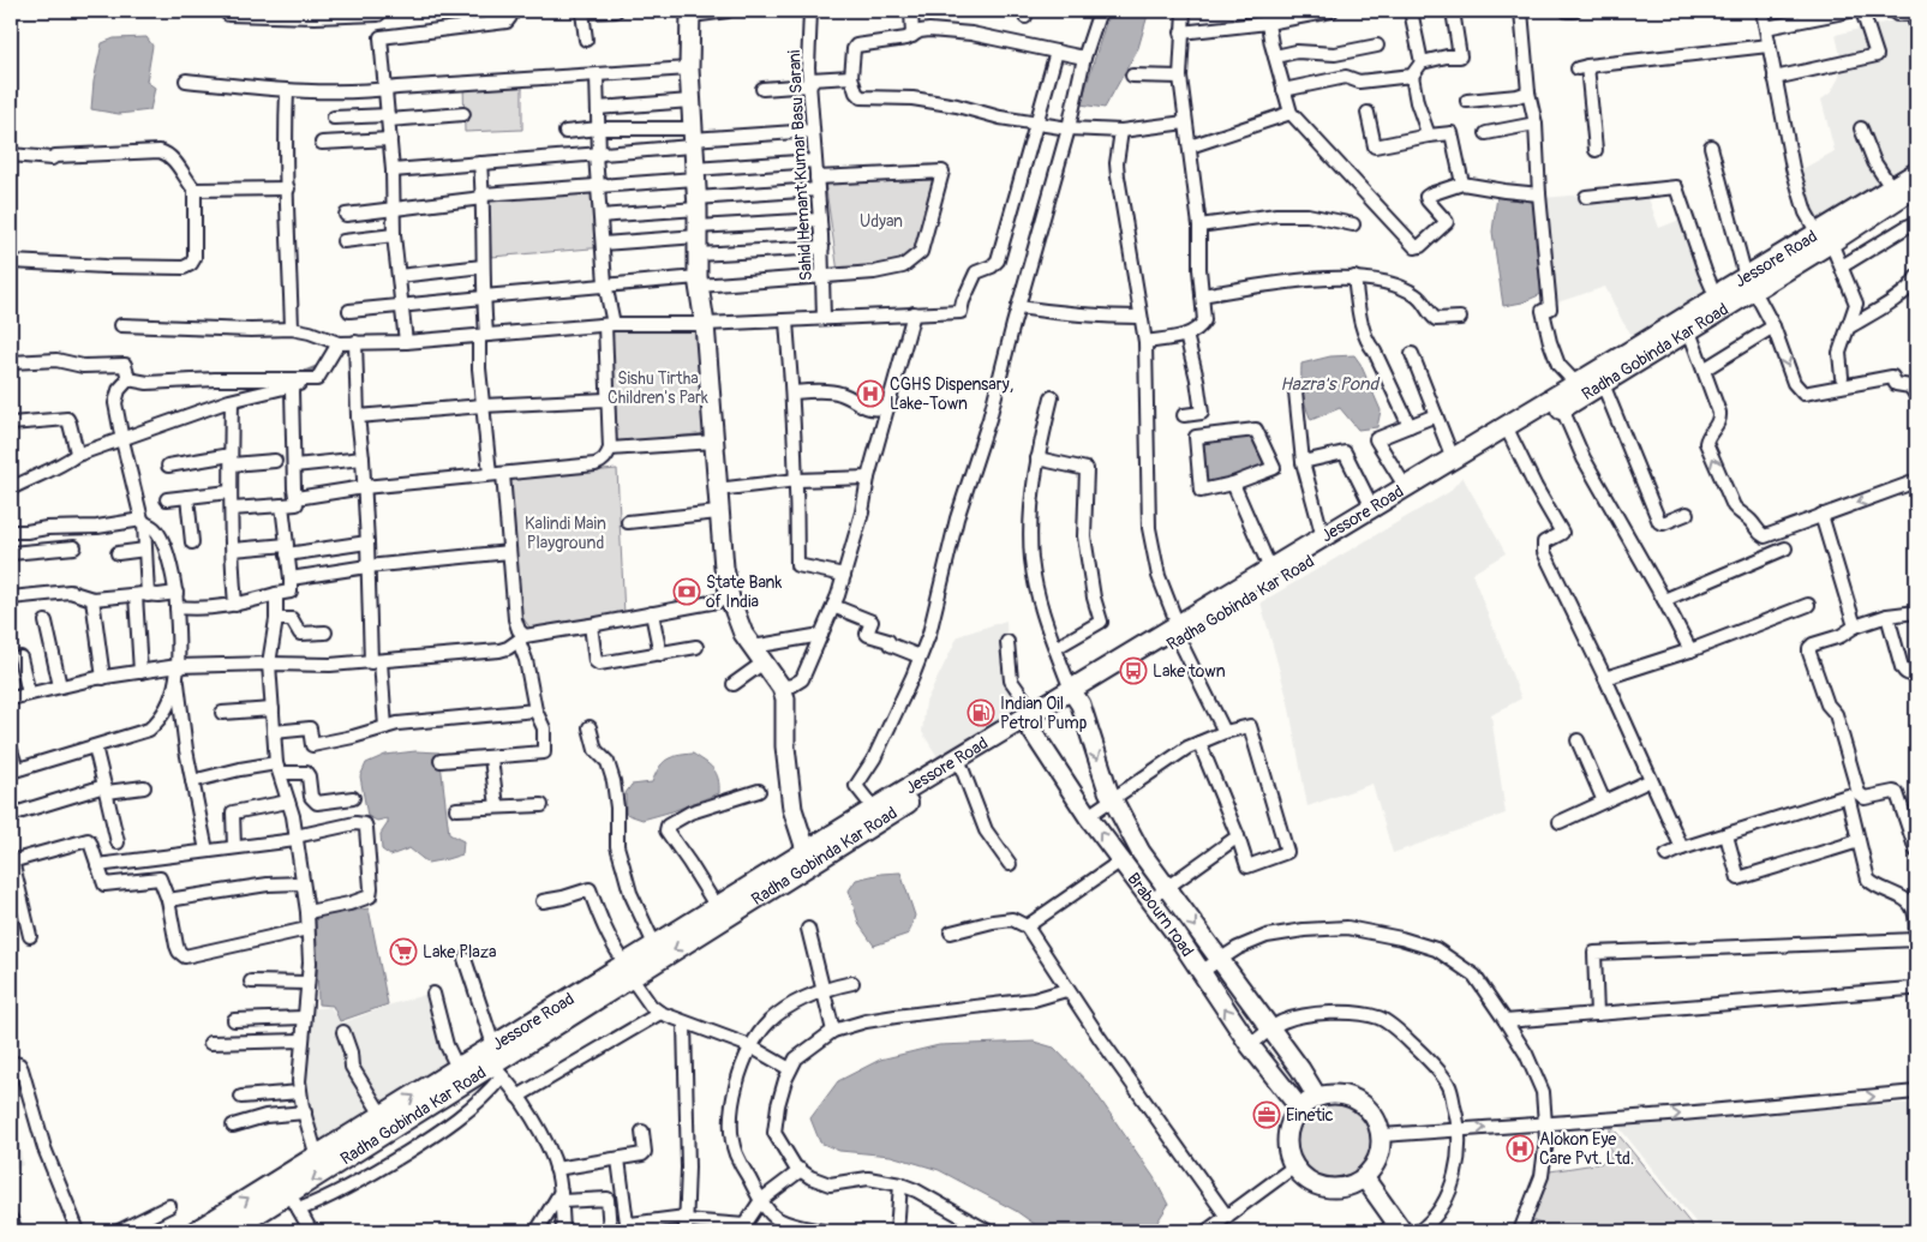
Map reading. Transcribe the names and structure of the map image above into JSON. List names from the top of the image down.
{
  "streets": {
    "main road": ["Jessore Road", "Radha Gobinda Kar Road"],
    "street": ["Sahid Hemant Kumar Basu Sarani", "Brabourn road"]
  },
  "crossings": [
    ["Jessore Road", "Radha Gobinda Kar Road"],
    ["Jessore Road", "Brabourn road"],
    ["Radha Gobinda Kar Road", "Brabourn road"]
  ],
  "water": ["Hazra's Pond"],
  "parks": ["Udyan", "Sishu Tirtha Children's Park", "Kalindi Main Playground"],
  "places": {
    "hospital": ["CGHS Dispensary, Lake-Town", "Alokon Eye Care Pvt. Ltd."],
    "bank": ["State Bank of India"],
    "bus stop": ["Lake town"],
    "fuel station": ["Indian Oil Petrol Pump"],
    "supermarket": ["Lake Plaza"],
    "office": ["Einetic"]
  }
}
